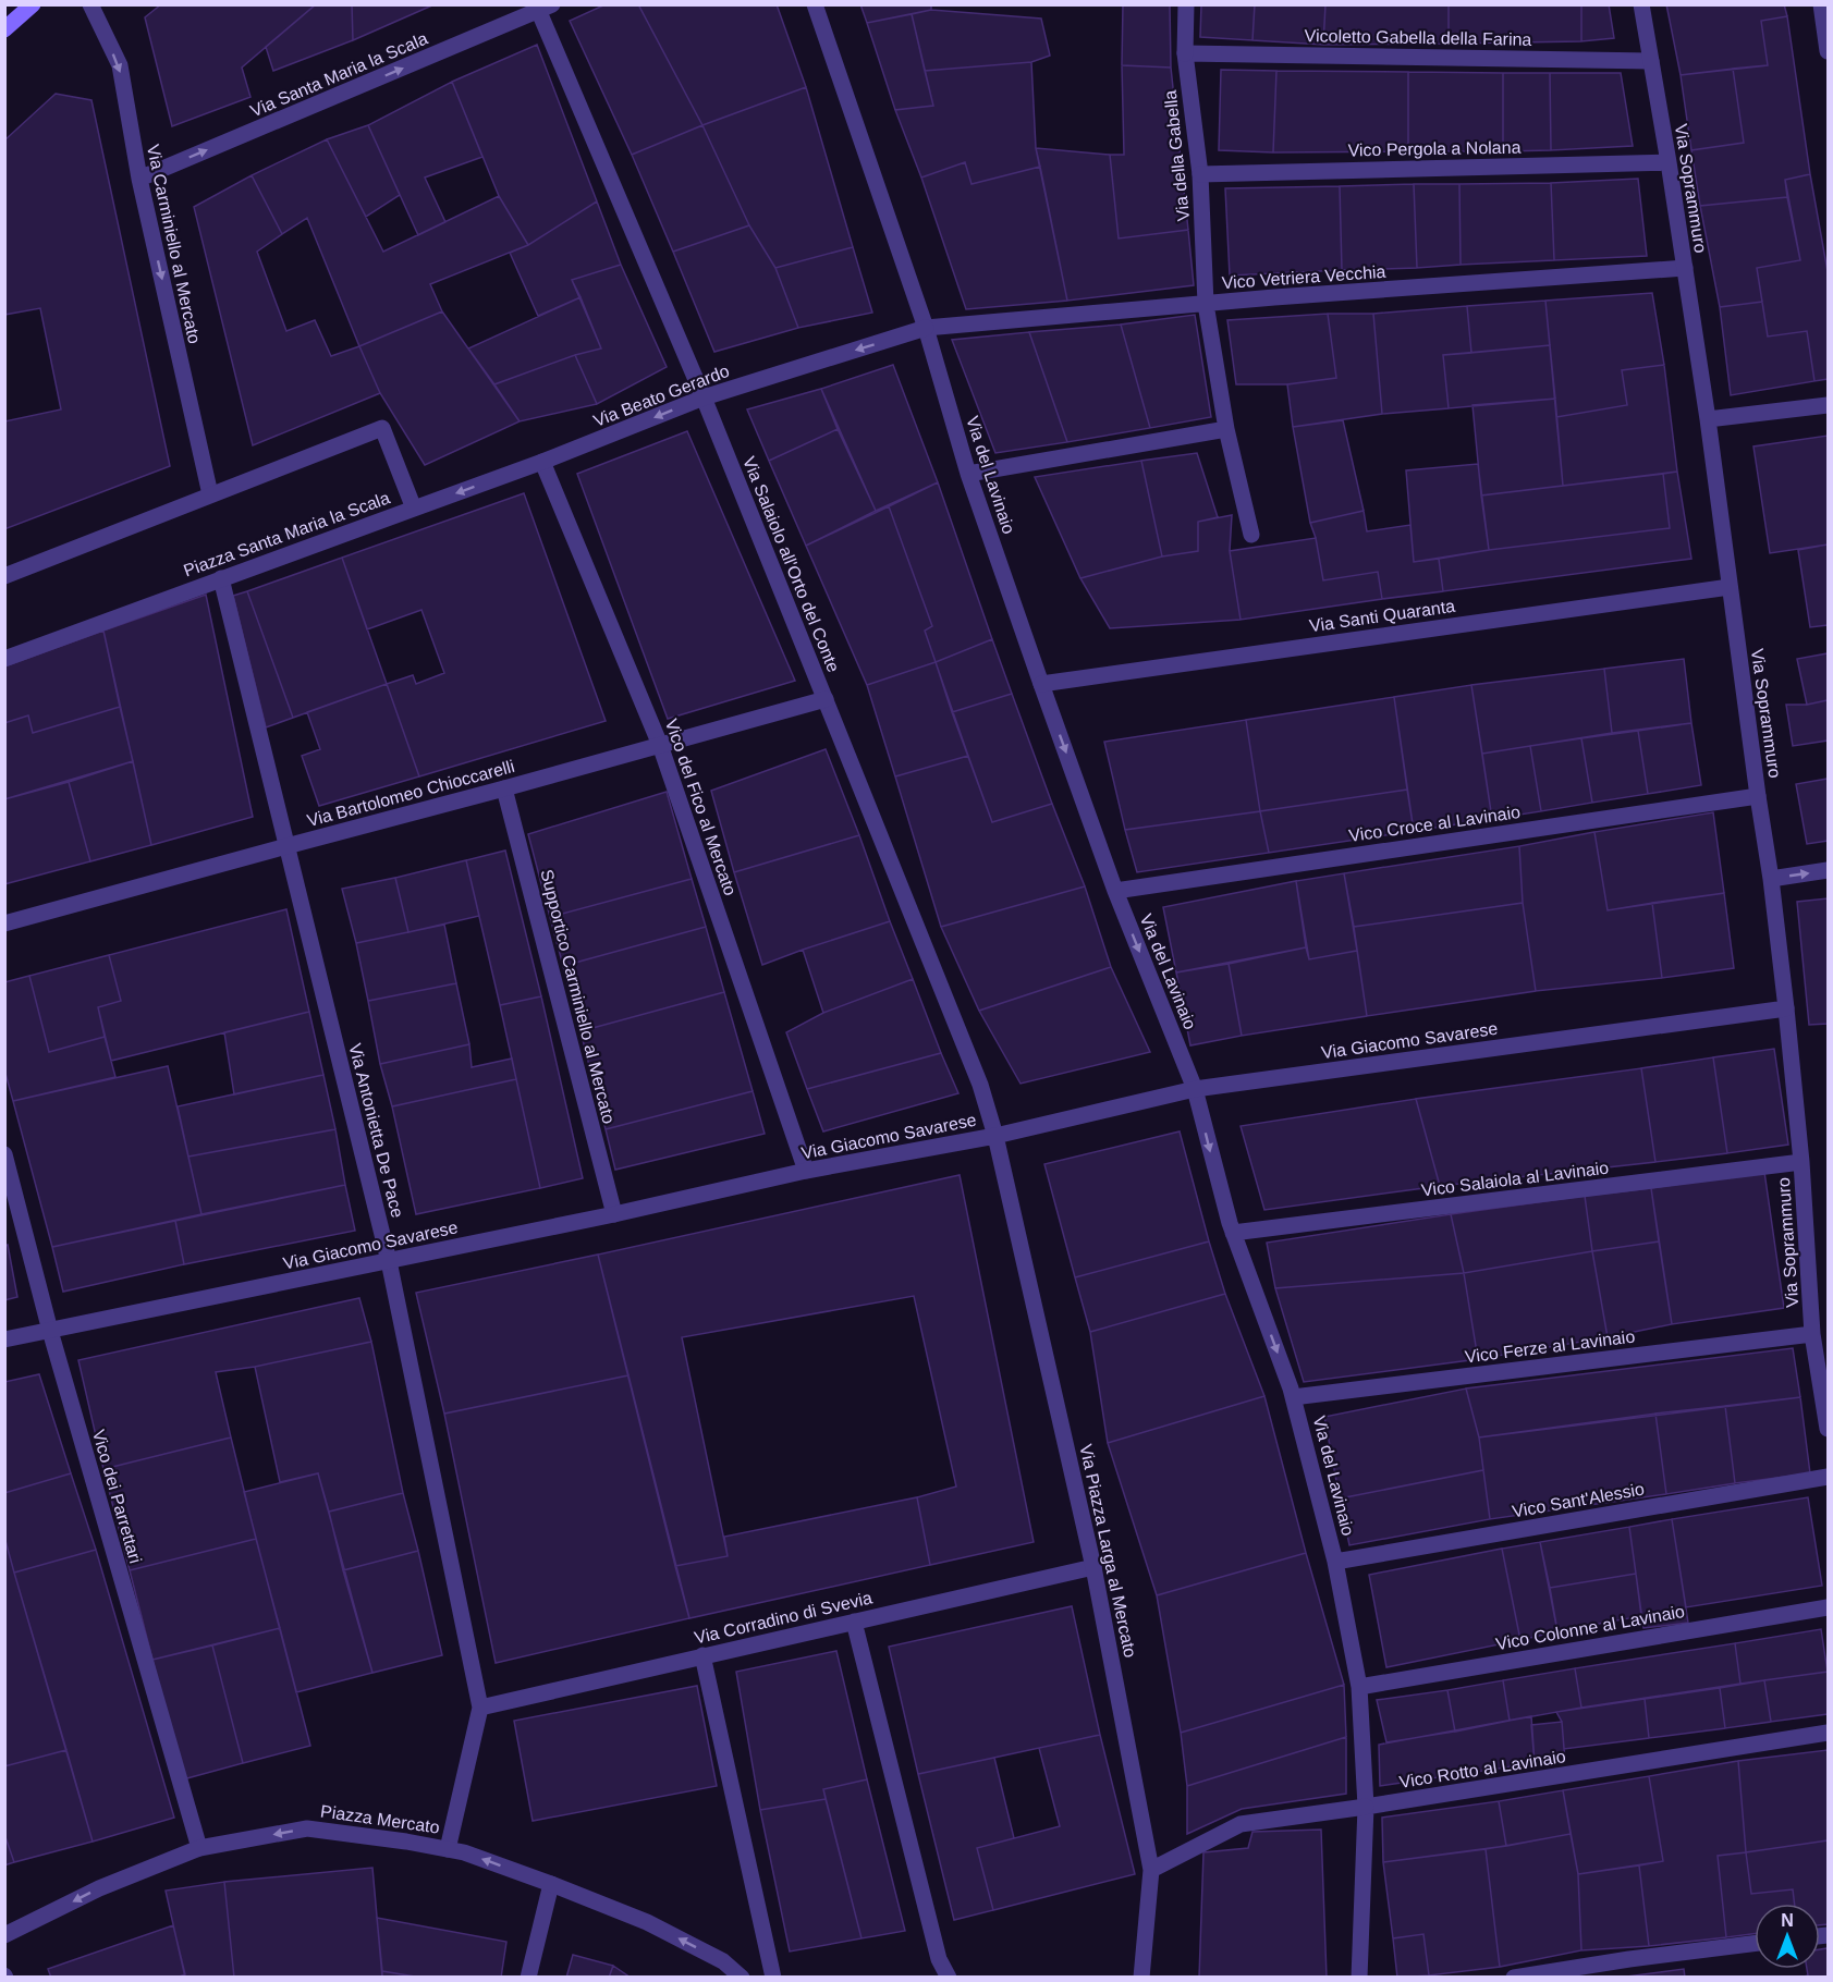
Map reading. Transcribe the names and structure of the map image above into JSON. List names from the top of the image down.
{
  "streets": {
    "street": [
      "Vicoletto Gabella della Farina",
      "Via Santa Maria la Scala",
      "Vico Pergola a Nolana",
      "Via della Gabella",
      "Via Soprammuro",
      "Via Carminiello al Mercato",
      "Vico Vetriera Vecchia",
      "Via Beato Gerardo",
      "Via del Lavinaio",
      "Piazza Santa Maria la Scala",
      "Via Salaiolo all'Orto del Conte",
      "Via Santi Quaranta",
      "Via Bartolomeo Chioccarelli",
      "Vico del Fico al Mercato",
      "Vico Croce al Lavinaio",
      "Supportico Carminiello al Mercato",
      "Via Giacomo Savarese",
      "Via Antonietta De Pace",
      "Vico Salaiola al Lavinaio",
      "Vico Ferze al Lavinaio",
      "Vico dei Parrettari",
      "Vico Sant'Alessio",
      "Via Piazza Larga al Mercato",
      "Via Corradino di Svevia",
      "Vico Colonne al Lavinaio",
      "Vico Rotto al Lavinaio",
      "Piazza Mercato"
    ]
  },
  "crossings": [
    ["Vicoletto Gabella della Farina", "Via della Gabella"],
    ["Vicoletto Gabella della Farina", "Via Soprammuro"],
    ["Via Santa Maria la Scala", "Via Carminiello al Mercato"],
    ["Via Santa Maria la Scala", "Via Salaiolo all'Orto del Conte"],
    ["Vico Pergola a Nolana", "Via della Gabella"],
    ["Vico Pergola a Nolana", "Via Soprammuro"],
    ["Via della Gabella", "Vico Vetriera Vecchia"],
    ["Via Soprammuro", "Vico Vetriera Vecchia"],
    ["Via Soprammuro", "Via Santi Quaranta"],
    ["Via Soprammuro", "Vico Croce al Lavinaio"],
    ["Via Soprammuro", "Via Giacomo Savarese"],
    ["Via Soprammuro", "Vico Salaiola al Lavinaio"],
    ["Via Soprammuro", "Vico Ferze al Lavinaio"],
    ["Via Carminiello al Mercato", "Piazza Santa Maria la Scala"],
    ["Vico Vetriera Vecchia", "Via Beato Gerardo"],
    ["Vico Vetriera Vecchia", "Via del Lavinaio"],
    ["Via Beato Gerardo", "Via del Lavinaio"],
    ["Via Beato Gerardo", "Piazza Santa Maria la Scala"],
    ["Via Beato Gerardo", "Via Salaiolo all'Orto del Conte"],
    ["Via Beato Gerardo", "Vico del Fico al Mercato"],
    ["Via del Lavinaio", "Via Santi Quaranta"],
    ["Via del Lavinaio", "Vico Croce al Lavinaio"],
    ["Via del Lavinaio", "Via Giacomo Savarese"],
    ["Via del Lavinaio", "Vico Salaiola al Lavinaio"],
    ["Via del Lavinaio", "Vico Ferze al Lavinaio"],
    ["Via del Lavinaio", "Vico Sant'Alessio"],
    ["Via del Lavinaio", "Vico Colonne al Lavinaio"],
    ["Via del Lavinaio", "Vico Rotto al Lavinaio"],
    ["Piazza Santa Maria la Scala", "Via Antonietta De Pace"],
    ["Via Salaiolo all'Orto del Conte", "Via Bartolomeo Chioccarelli"],
    ["Via Salaiolo all'Orto del Conte", "Via Giacomo Savarese"],
    ["Via Salaiolo all'Orto del Conte", "Via Piazza Larga al Mercato"],
    ["Via Bartolomeo Chioccarelli", "Vico del Fico al Mercato"],
    ["Via Bartolomeo Chioccarelli", "Supportico Carminiello al Mercato"],
    ["Via Bartolomeo Chioccarelli", "Via Antonietta De Pace"],
    ["Vico del Fico al Mercato", "Via Giacomo Savarese"],
    ["Supportico Carminiello al Mercato", "Via Giacomo Savarese"],
    ["Via Giacomo Savarese", "Via Antonietta De Pace"],
    ["Via Giacomo Savarese", "Vico dei Parrettari"],
    ["Via Giacomo Savarese", "Via Piazza Larga al Mercato"],
    ["Via Antonietta De Pace", "Via Corradino di Svevia"],
    ["Via Antonietta De Pace", "Piazza Mercato"],
    ["Vico dei Parrettari", "Piazza Mercato"],
    ["Via Piazza Larga al Mercato", "Via Corradino di Svevia"],
    ["Via Piazza Larga al Mercato", "Vico Rotto al Lavinaio"]
  ],
  "one_way": [
    "Via Santa Maria la Scala",
    "Via Carminiello al Mercato",
    "Via Beato Gerardo",
    "Via del Lavinaio",
    "Piazza Mercato"
  ],
  "north": "top"
}
